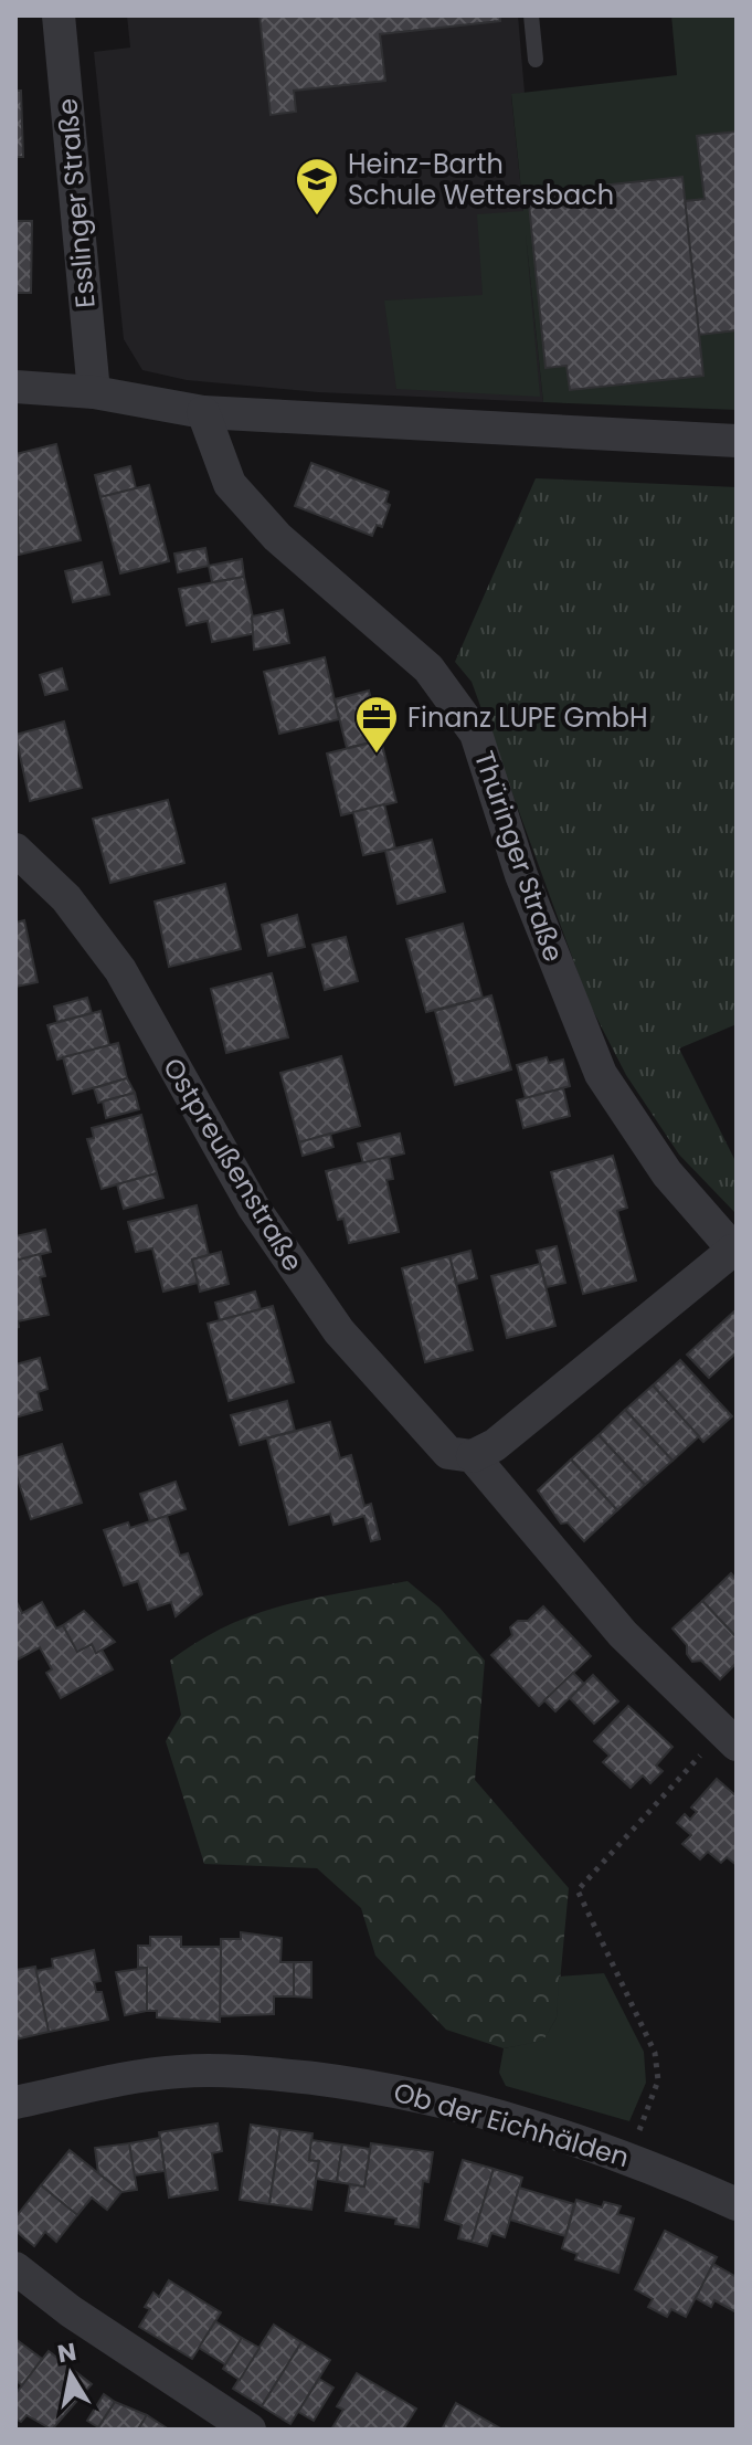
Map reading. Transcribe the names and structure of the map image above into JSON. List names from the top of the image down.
{
  "streets": {
    "street": [
      "Esslinger Straße",
      "Thüringer Straße",
      "Ostpreußenstraße",
      "Ob der Eichhälden"
    ]
  },
  "places": {
    "school or university": ["Heinz-Barth Schule Wettersbach"],
    "office": ["Finanz LUPE GmbH"]
  },
  "north": "top"
}
